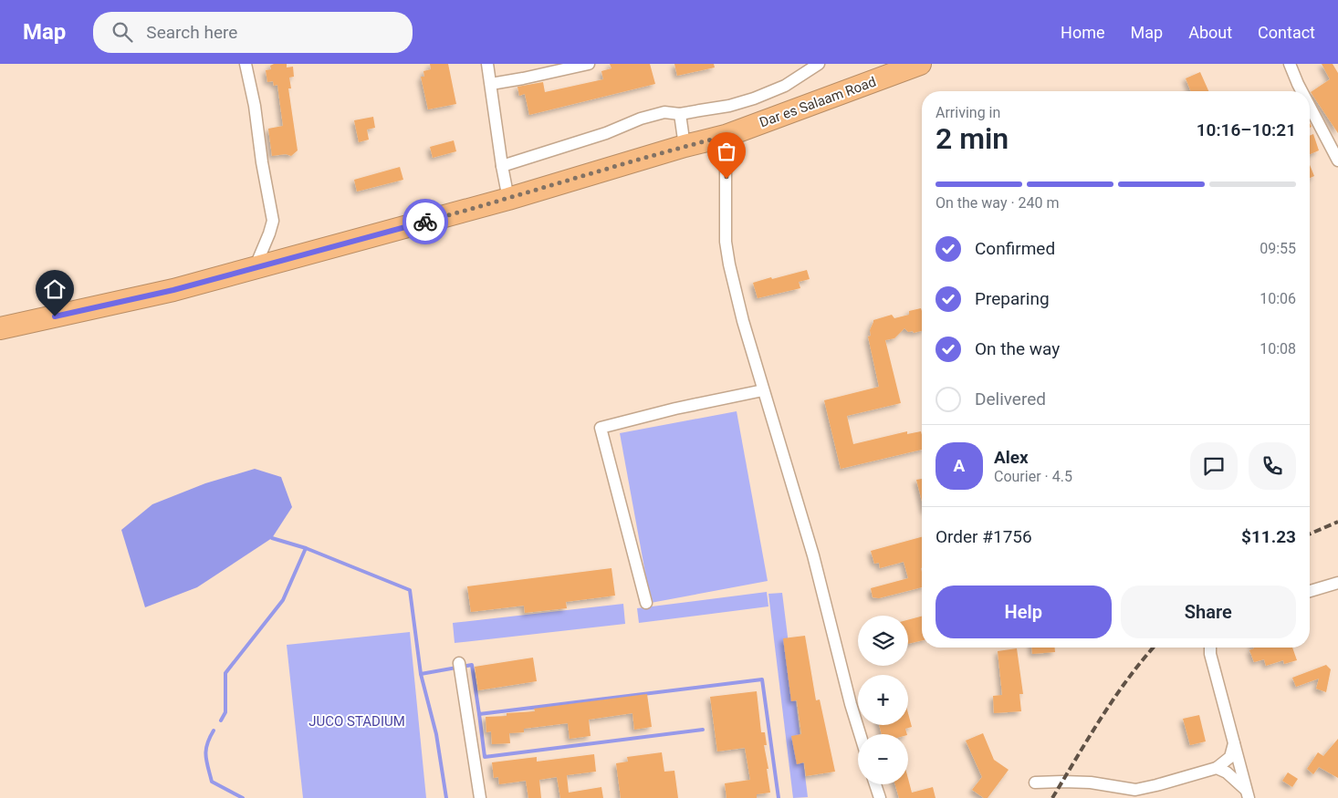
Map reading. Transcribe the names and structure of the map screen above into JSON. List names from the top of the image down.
{
  "streets": {
    "highway": ["Dar es Salaam Road"]
  },
  "parks": ["JUCO STADIUM"],
  "page": {
    "header": "Map",
    "search": "Search here",
    "nav": [
      "Home",
      "Map",
      "About",
      "Contact"
    ],
    "heading": ["2 min", "Arriving in", "10:16–10:21"],
    "panel": [
      "Alex",
      "Courier · 4.5",
      "Order #1756",
      "$11.23"
    ],
    "bar": "On the way · 240 m",
    "list": [
      ["Confirmed", "09:55"],
      ["Preparing", "10:06"],
      ["On the way", "10:08"],
      "Delivered"
    ],
    "round": "A",
    "buttons": ["Help", "Share"],
    "map_buttons": ["+", "−"]
  }
}
